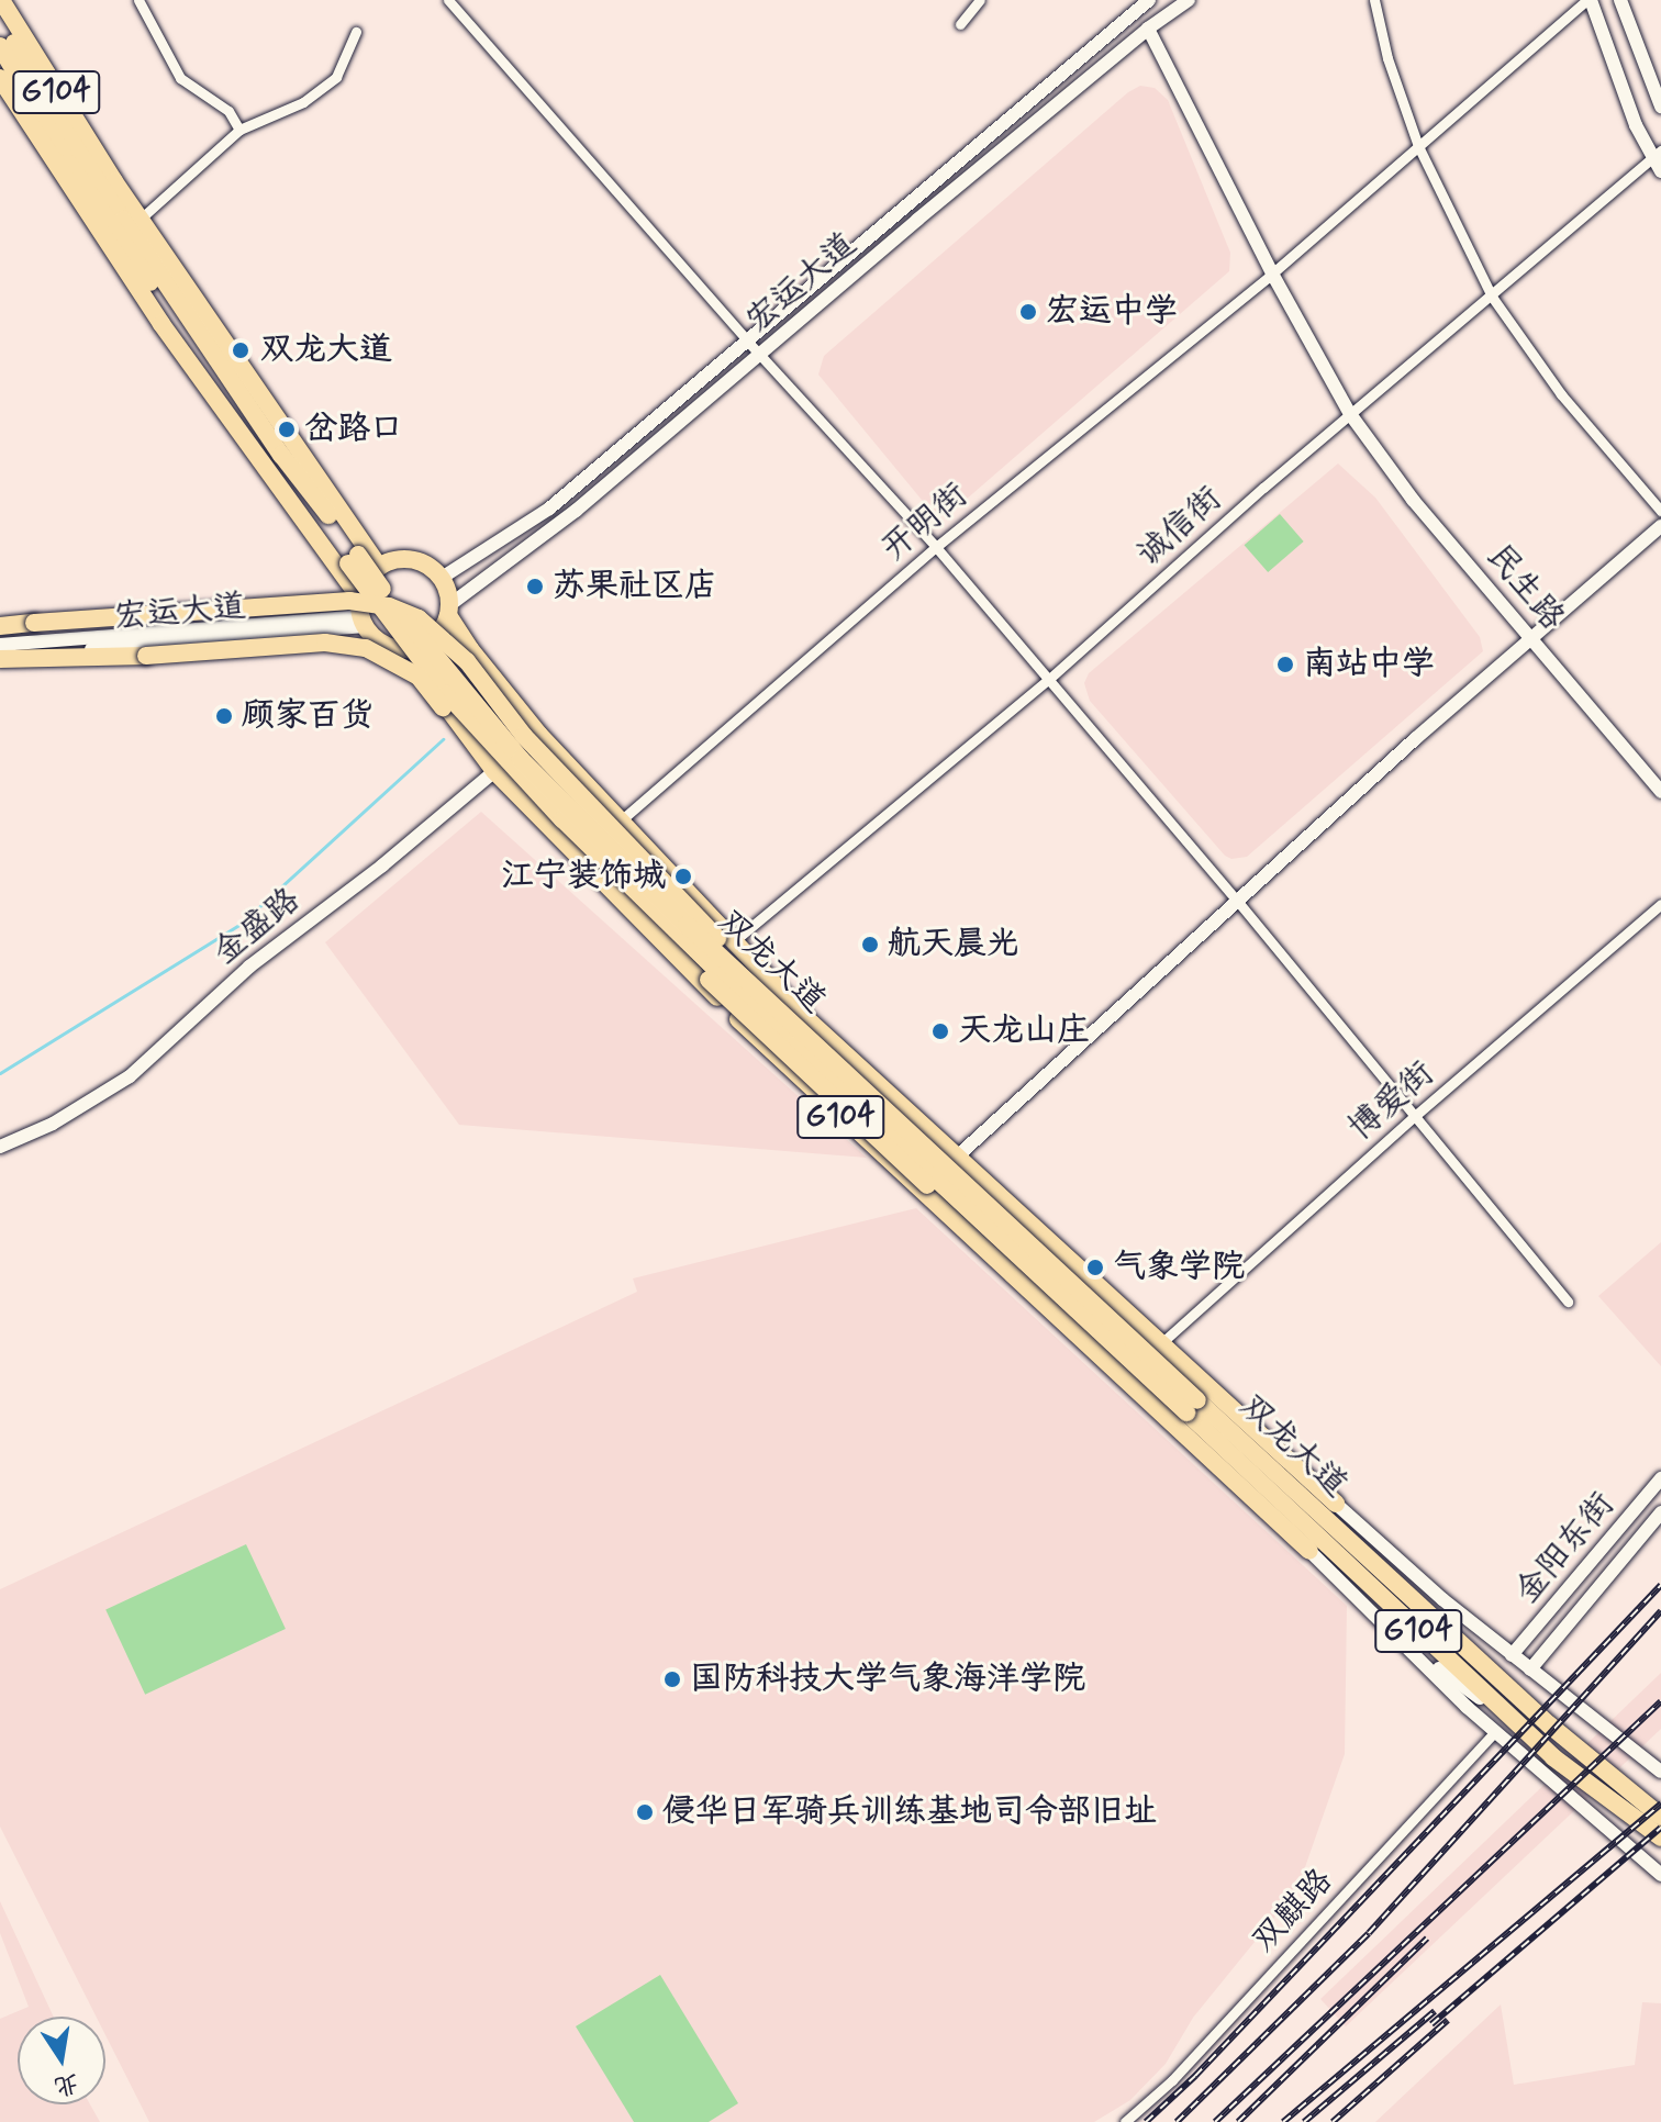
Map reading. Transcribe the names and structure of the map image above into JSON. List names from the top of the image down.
{
  "streets": {
    "highway": ["G104", "双龙大道"],
    "street": [
      "宏运大道",
      "开明街",
      "诚信街",
      "民生路",
      "金盛路",
      "博爱街",
      "金阳东街",
      "双麒路"
    ]
  },
  "crossings": [
    ["G104", "宏运大道"],
    ["G104", "双龙大道"],
    ["宏运大道", "民生路"],
    ["宏运大道", "双龙大道"],
    ["开明街", "民生路"],
    ["开明街", "双龙大道"],
    ["诚信街", "民生路"],
    ["诚信街", "双龙大道"],
    ["金盛路", "双龙大道"],
    ["双龙大道", "博爱街"]
  ],
  "places": [
    "宏运中学",
    "双龙大道",
    "岔路口",
    "苏果社区店",
    "南站中学",
    "顾家百货",
    "江宁装饰城",
    "航天晨光",
    "天龙山庄",
    "气象学院",
    "国防科技大学气象海洋学院",
    "侵华日军骑兵训练基地司令部旧址"
  ],
  "north": "bottom"
}
